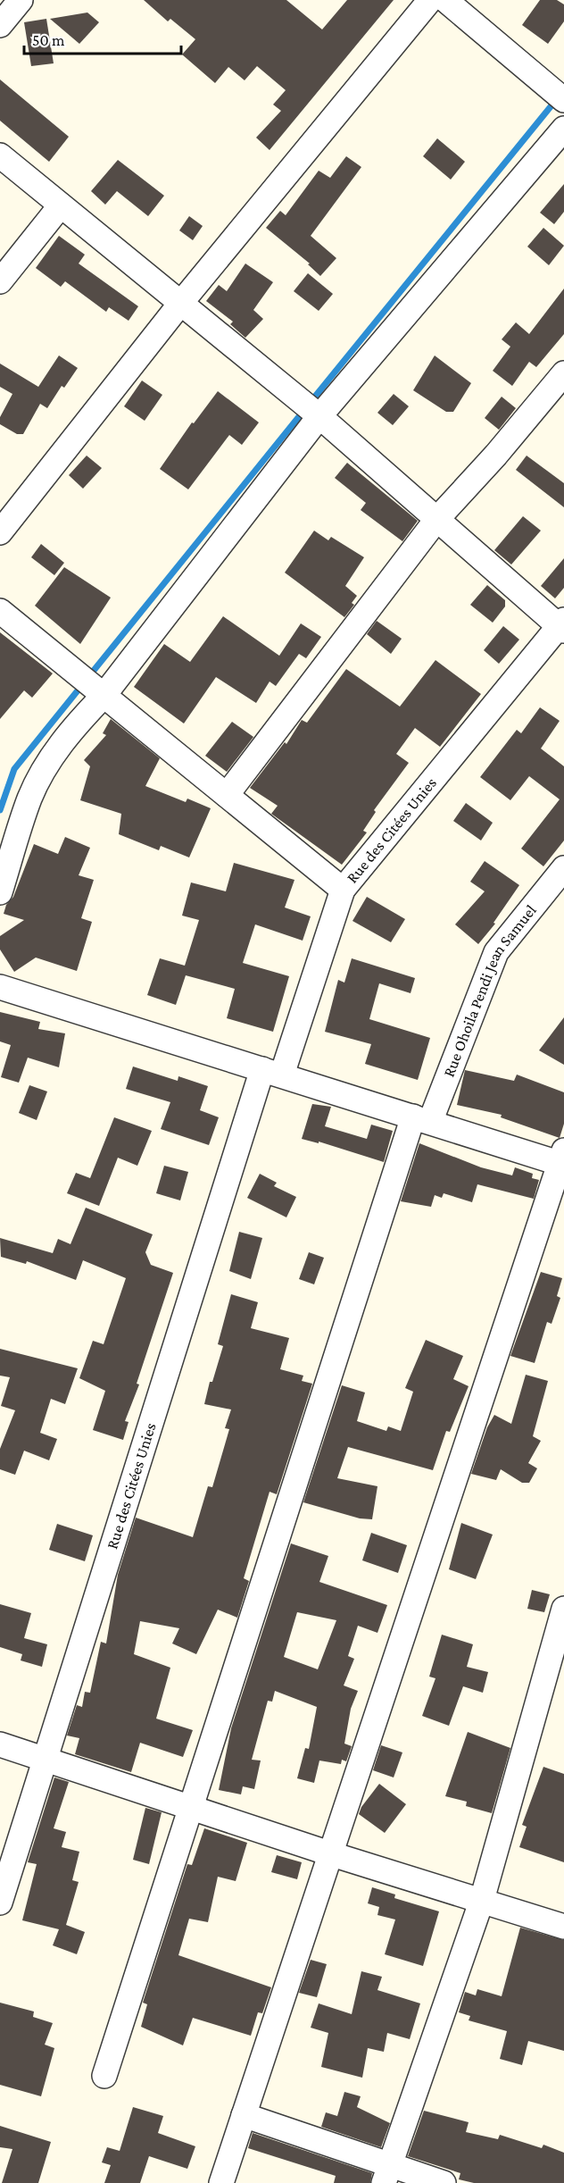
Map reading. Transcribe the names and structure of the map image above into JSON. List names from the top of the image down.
{
  "streets": {
    "street": ["Rue des Citées Unies", "Rue Ohoila Pendi Jean Samuel"]
  },
  "scale_bar": "50 m"
}
